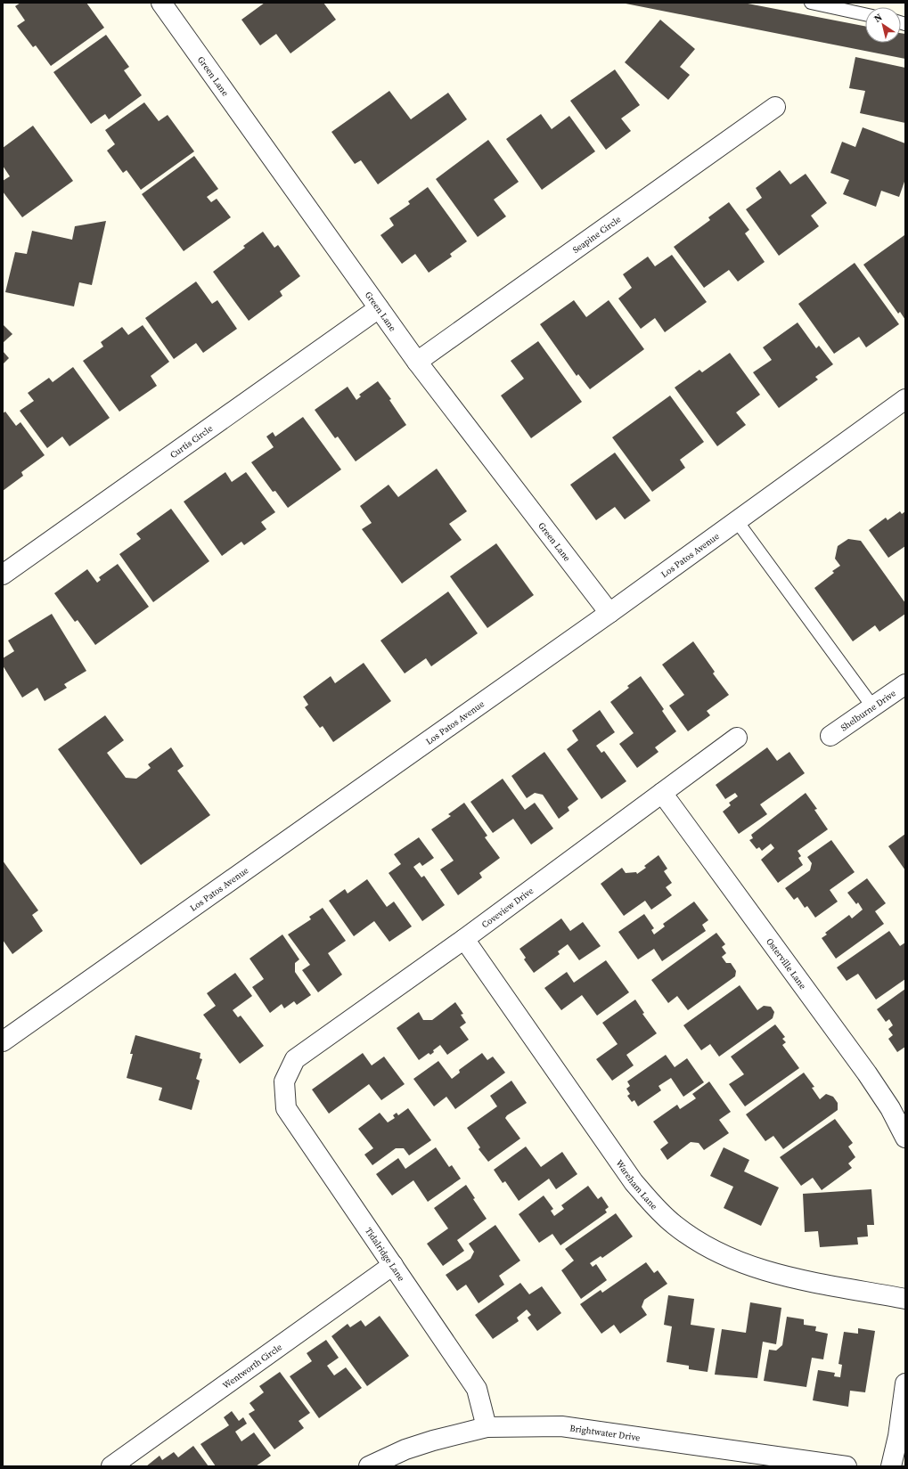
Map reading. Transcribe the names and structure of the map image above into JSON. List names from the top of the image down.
{
  "streets": {
    "street": [
      "Green Lane",
      "Seapine Circle",
      "Curtis Circle",
      "Los Patos Avenue",
      "Shelburne Drive",
      "Coveview Drive",
      "Osterville Lane",
      "Wareham Lane",
      "Tidalridge Lane",
      "Wentworth Circle",
      "Brightwater Drive"
    ]
  },
  "crossings": [
    ["Green Lane", "Seapine Circle"],
    ["Green Lane", "Curtis Circle"],
    ["Green Lane", "Los Patos Avenue"],
    ["Coveview Drive", "Osterville Lane"],
    ["Coveview Drive", "Wareham Lane"],
    ["Coveview Drive", "Tidalridge Lane"],
    ["Tidalridge Lane", "Wentworth Circle"],
    ["Tidalridge Lane", "Brightwater Drive"]
  ],
  "north": "top left"
}
